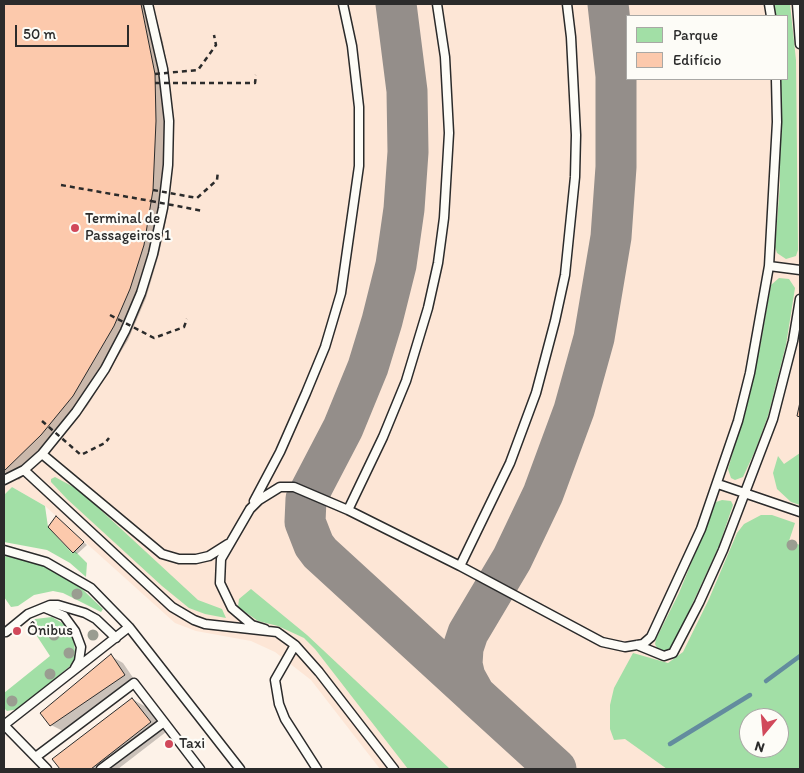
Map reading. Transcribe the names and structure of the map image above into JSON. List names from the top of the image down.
{
  "places": ["Terminal de Passageiros 1", "Ônibus", "Taxi"],
  "legend": ["Parque", "Edifício"],
  "scale_bar": "50 m",
  "north": "bottom"
}
